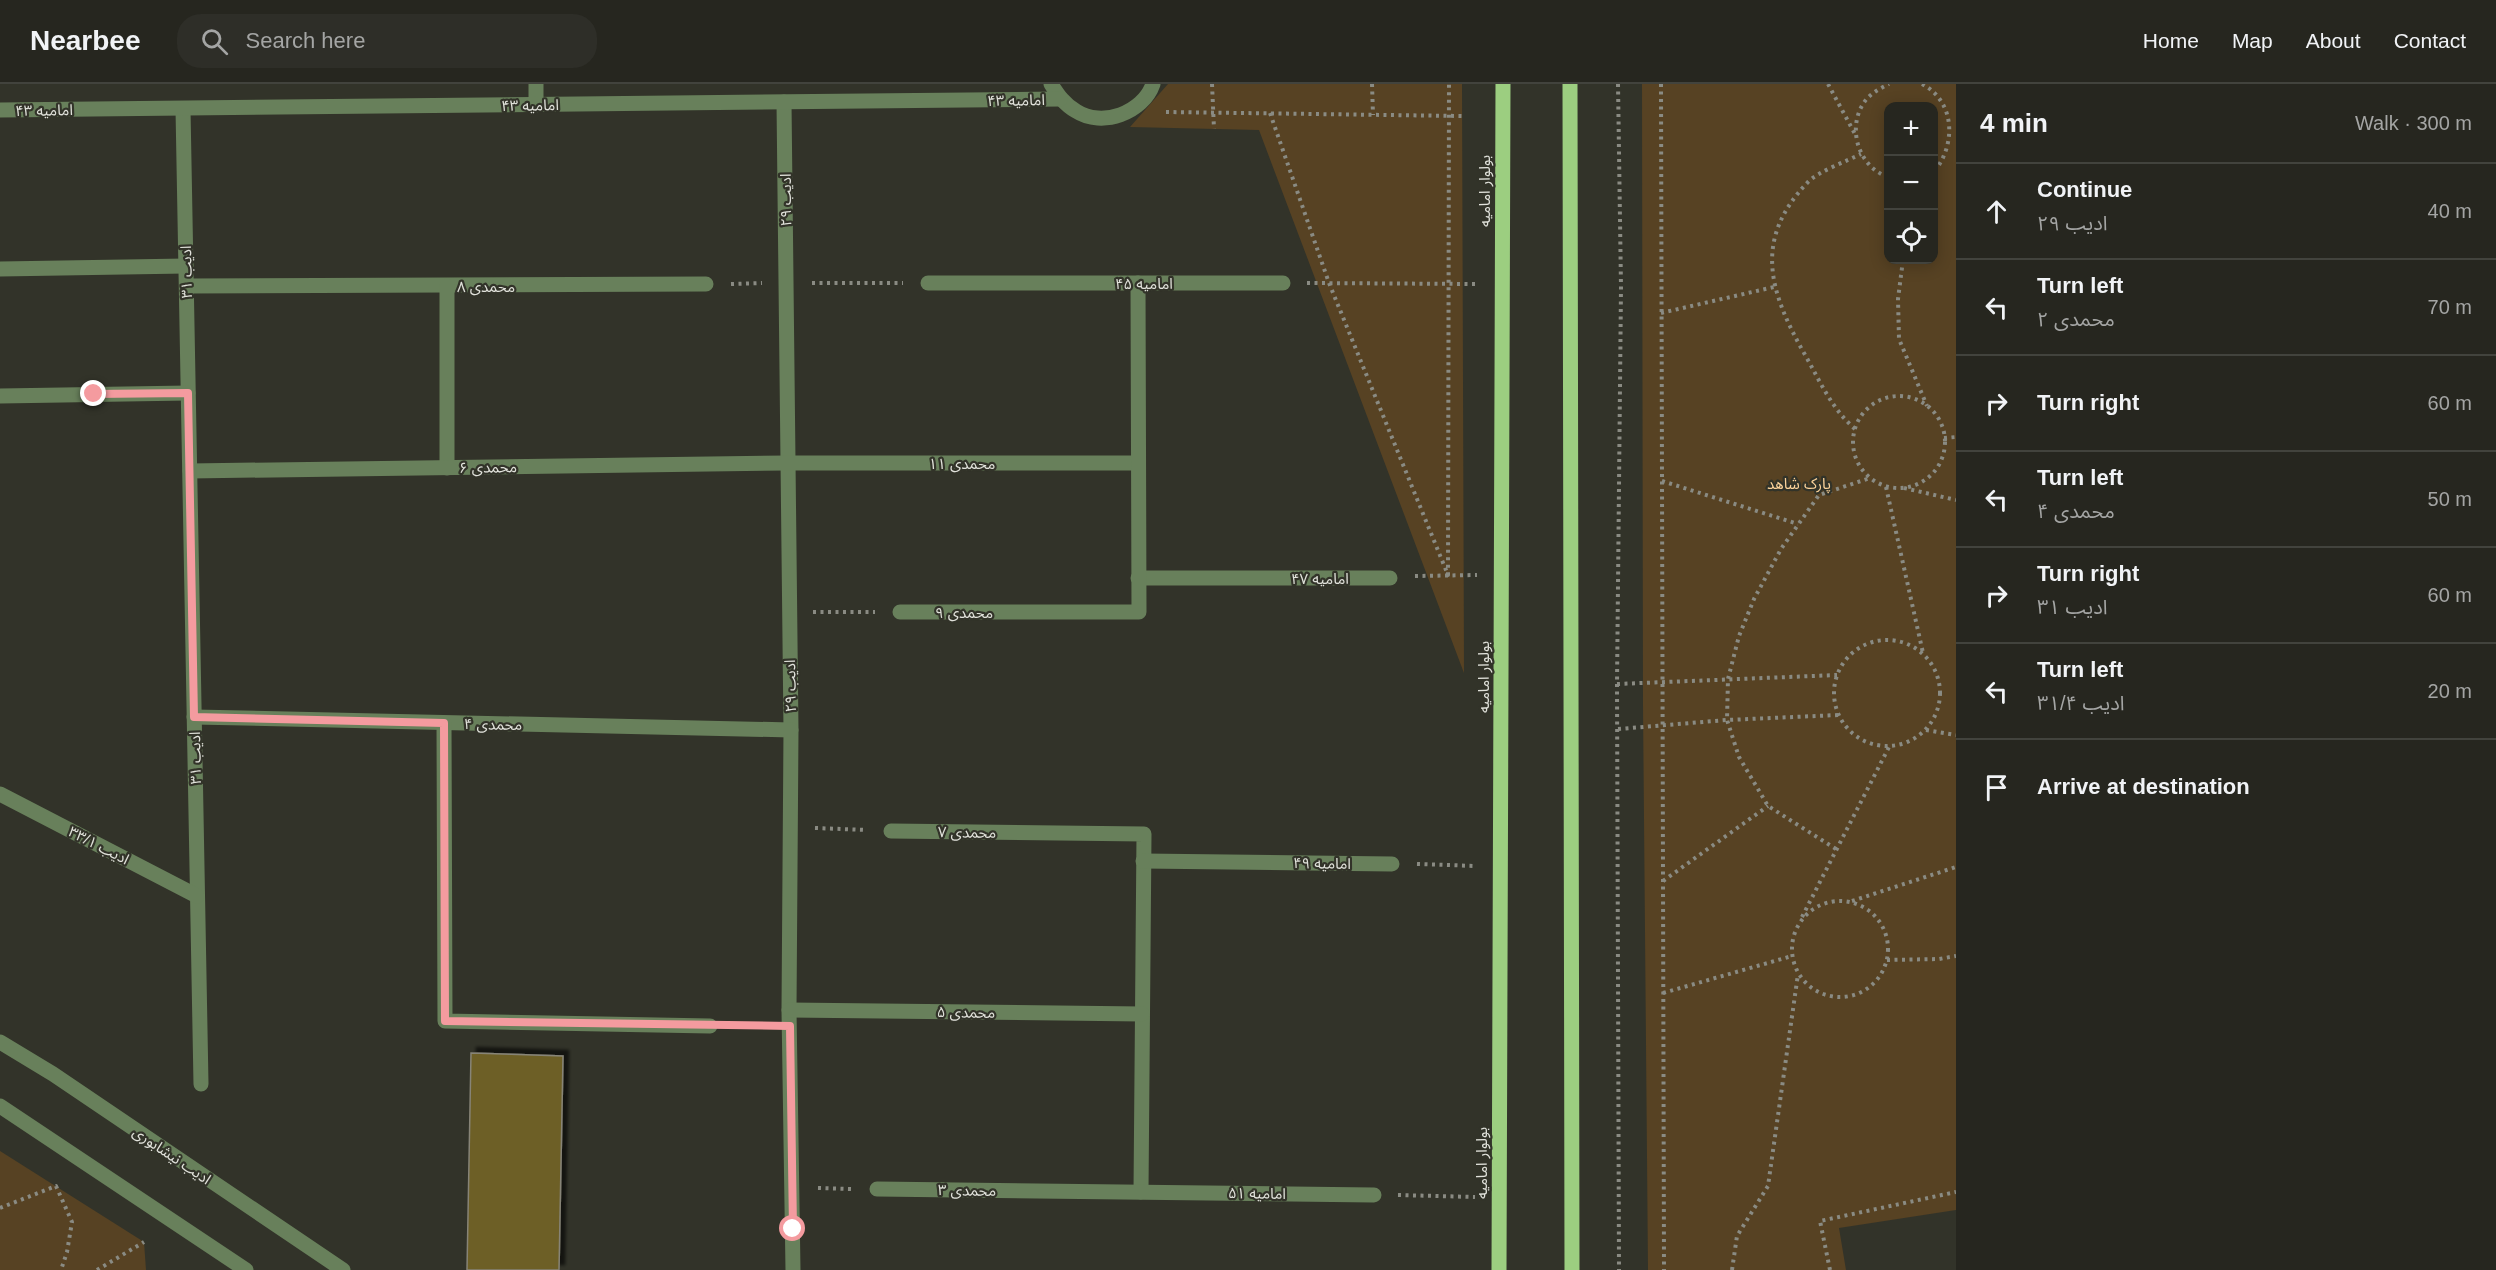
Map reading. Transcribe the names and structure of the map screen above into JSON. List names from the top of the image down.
{
  "streets": {
    "main road": ["بولوار امامیه"],
    "street": [
      "امامیه ۴۳",
      "ادیب ۲۹",
      "ادیب ۳۱",
      "امامیه ۴۵",
      "محمدی ۸",
      "محمدی ۱۱",
      "محمدی ۶",
      "امامیه ۴۷",
      "محمدی ۹",
      "محمدی ۴",
      "محمدی ۷",
      "ادیب ۳۳/۱",
      "امامیه ۴۹",
      "محمدی ۵",
      "ادیب نیشابوری",
      "محمدی ۳",
      "امامیه ۵۱"
    ]
  },
  "crossings": [
    ["امامیه ۴۳", "ادیب ۲۹"],
    ["امامیه ۴۳", "ادیب ۳۱"],
    ["ادیب ۲۹", "محمدی ۱۱"],
    ["ادیب ۲۹", "محمدی ۶"],
    ["ادیب ۲۹", "محمدی ۴"],
    ["ادیب ۲۹", "محمدی ۵"],
    ["ادیب ۳۱", "محمدی ۸"],
    ["ادیب ۳۱", "محمدی ۶"],
    ["ادیب ۳۱", "محمدی ۴"],
    ["ادیب ۳۱", "ادیب ۳۳/۱"],
    ["محمدی ۱۱", "محمدی ۶"],
    ["امامیه ۴۷", "محمدی ۹"],
    ["محمدی ۷", "امامیه ۴۹"],
    ["محمدی ۳", "امامیه ۵۱"]
  ],
  "parks": ["پارک شاهد"],
  "page": {
    "header": "Nearbee",
    "search": "Search here",
    "nav": [
      "Home",
      "Map",
      "About",
      "Contact"
    ],
    "heading": ["4 min", "Walk · 300 m"],
    "map_buttons": ["+", "−"],
    "list": [
      ["Continue", "ادیب ۲۹", "40 m"],
      ["Turn left", "محمدی ۲", "70 m"],
      ["Turn right", "60 m"],
      ["Turn left", "محمدی ۴", "50 m"],
      ["Turn right", "ادیب ۳۱", "60 m"],
      ["Turn left", "ادیب ۳۱/۴", "20 m"],
      "Arrive at destination"
    ]
  }
}
